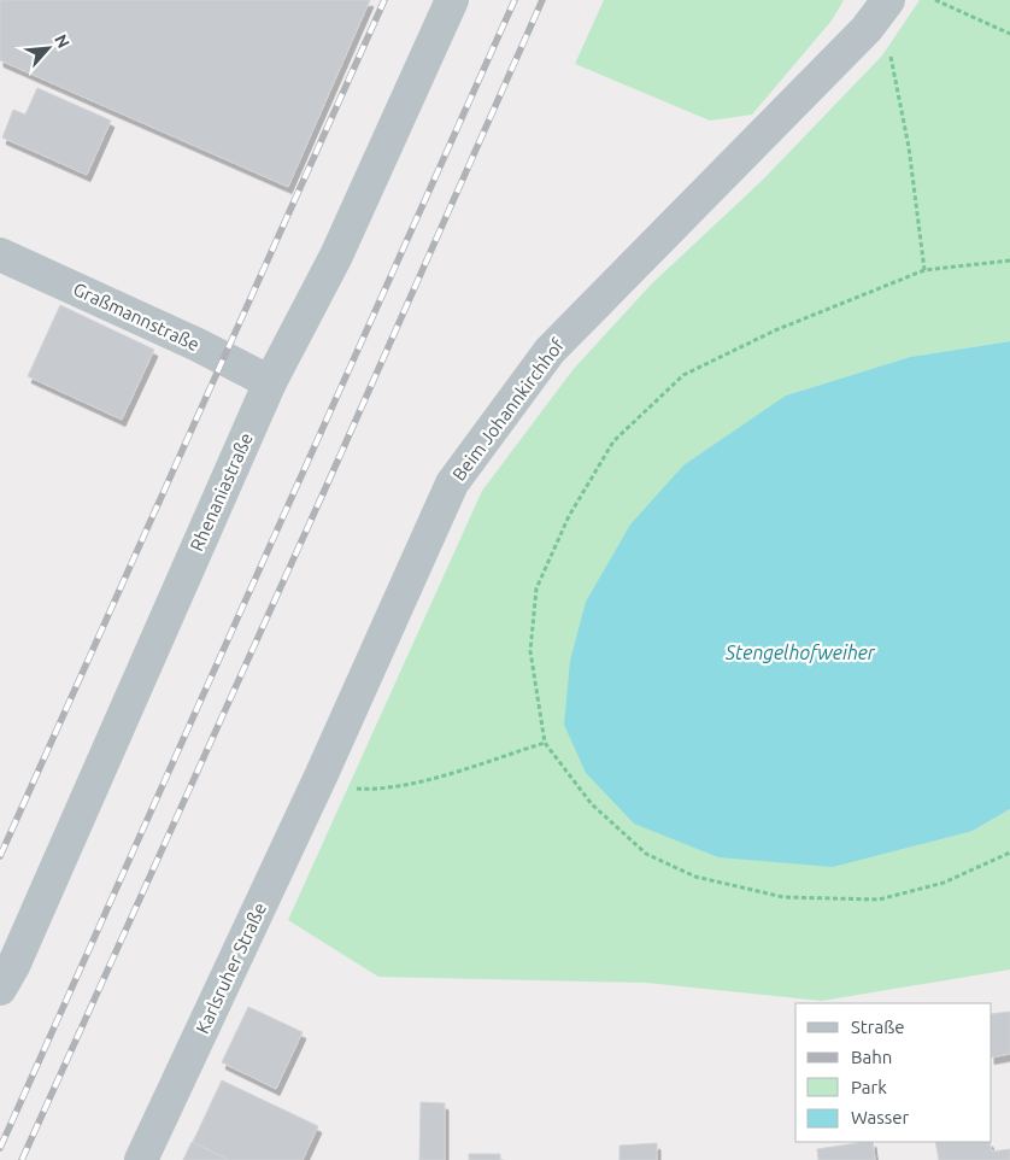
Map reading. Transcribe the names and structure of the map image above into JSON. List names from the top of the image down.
{
  "streets": {
    "street": [
      "Graßmannstraße",
      "Beim Johannkirchhof",
      "Rhenaniastraße",
      "Karlsruher Straße"
    ]
  },
  "crossings": [
    ["Graßmannstraße", "Rhenaniastraße"],
    ["Beim Johannkirchhof", "Karlsruher Straße"]
  ],
  "water": ["Stengelhofweiher"],
  "legend": [
    "Straße",
    "Bahn",
    "Park",
    "Wasser"
  ],
  "north": "top right"
}
